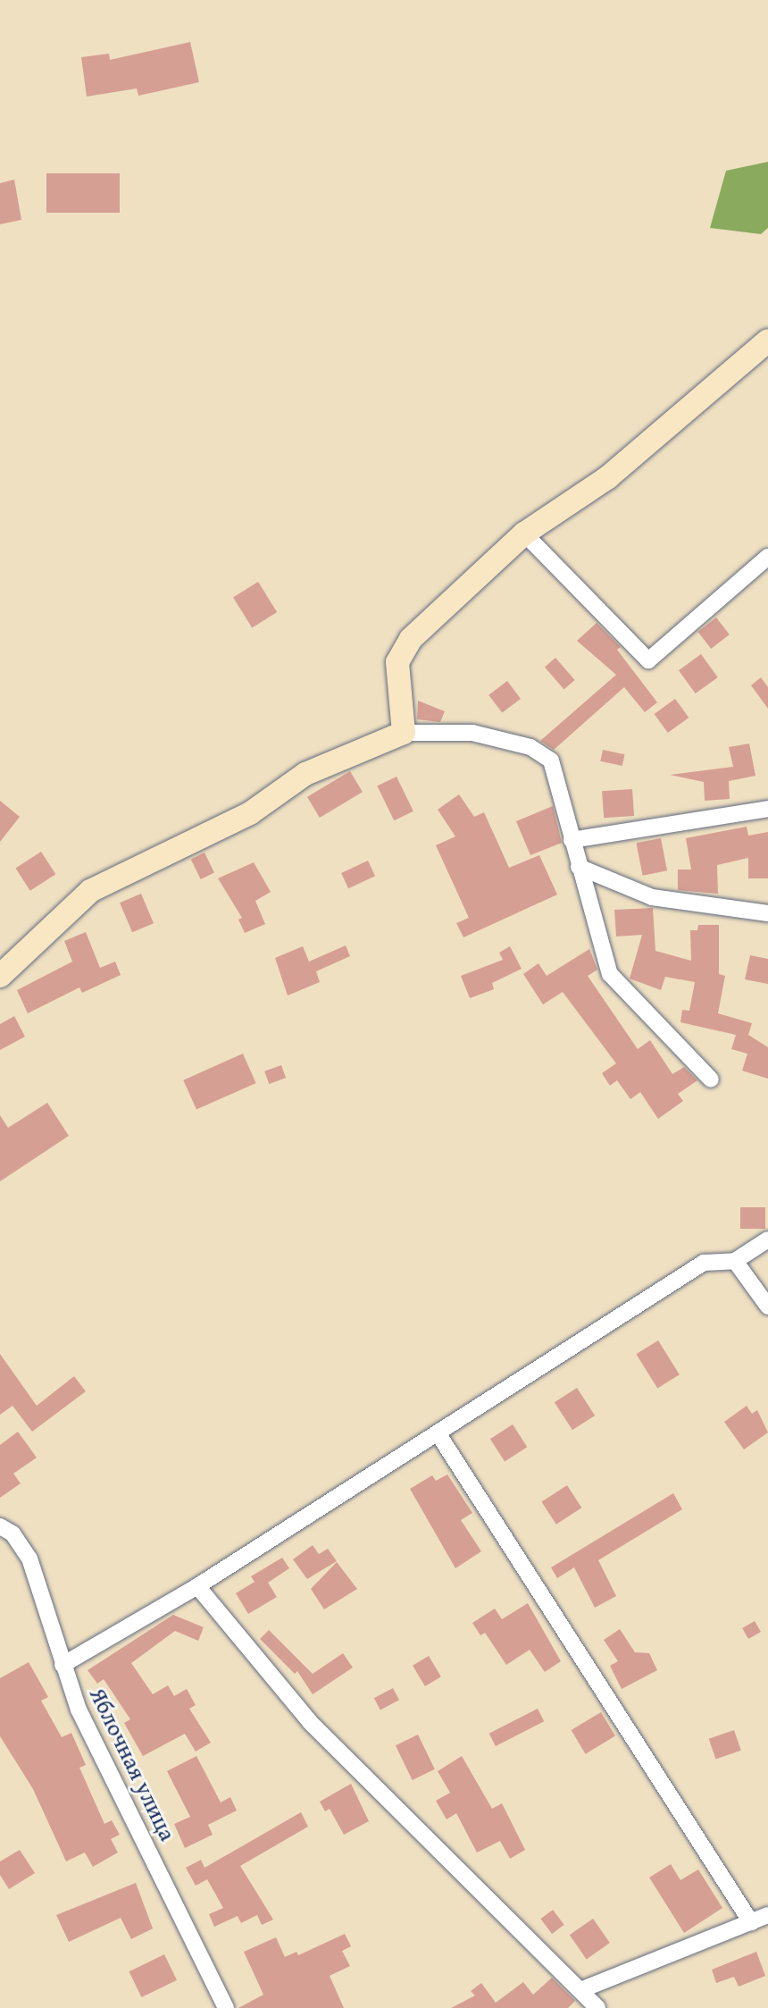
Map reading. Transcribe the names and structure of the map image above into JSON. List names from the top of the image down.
{
  "streets": {
    "street": ["Яблочная улица"]
  }
}
